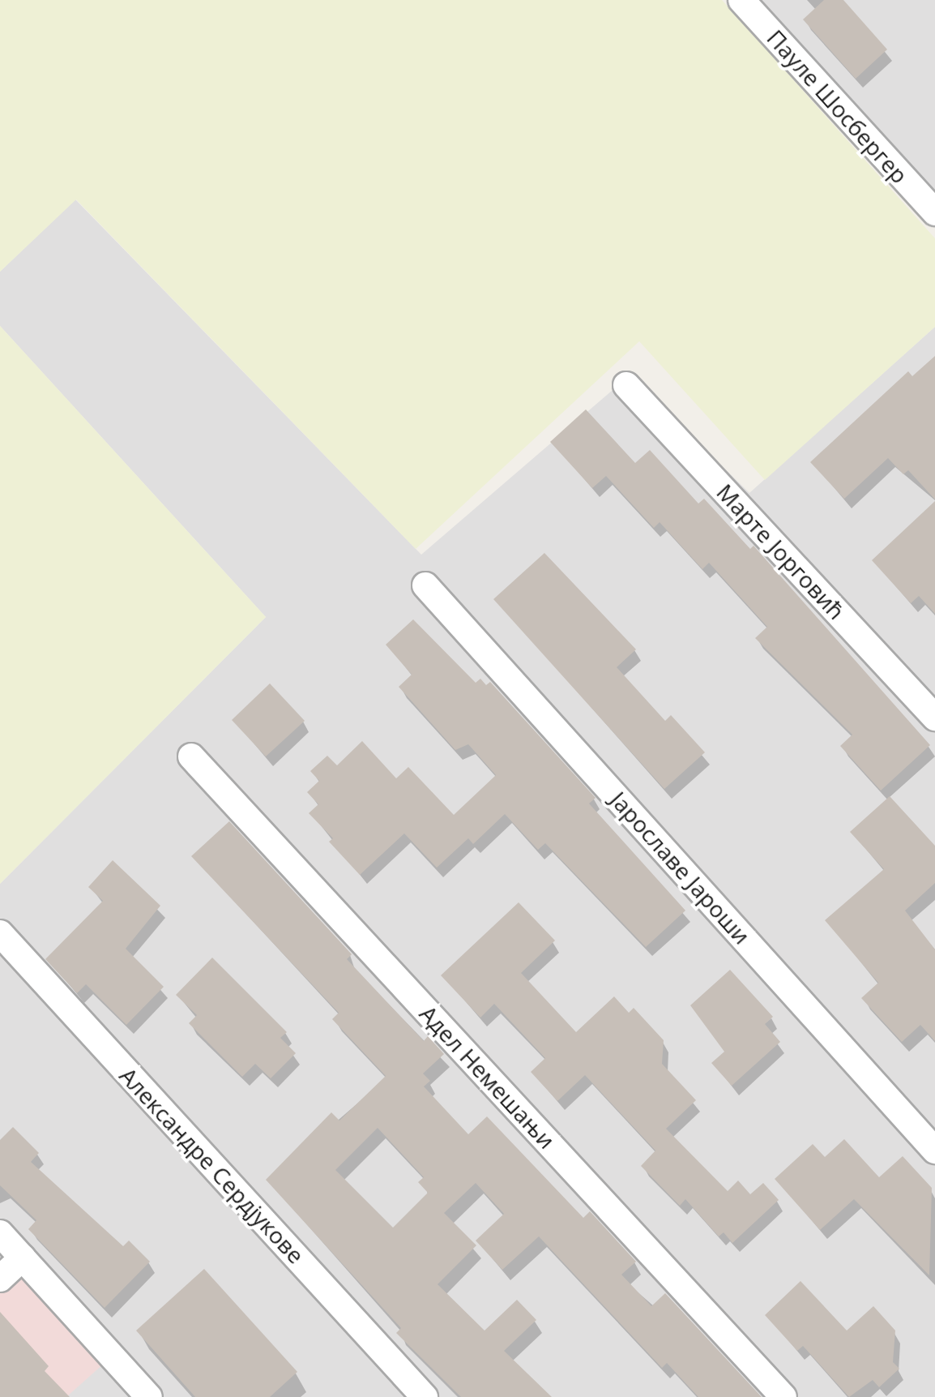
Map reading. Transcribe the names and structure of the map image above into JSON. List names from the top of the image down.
{
  "streets": {
    "street": [
      "Пауле Шосбергер",
      "Марте Јорговић",
      "Јарославе Јароши",
      "Адел Немешањи",
      "Александре Сердјукове"
    ]
  }
}
